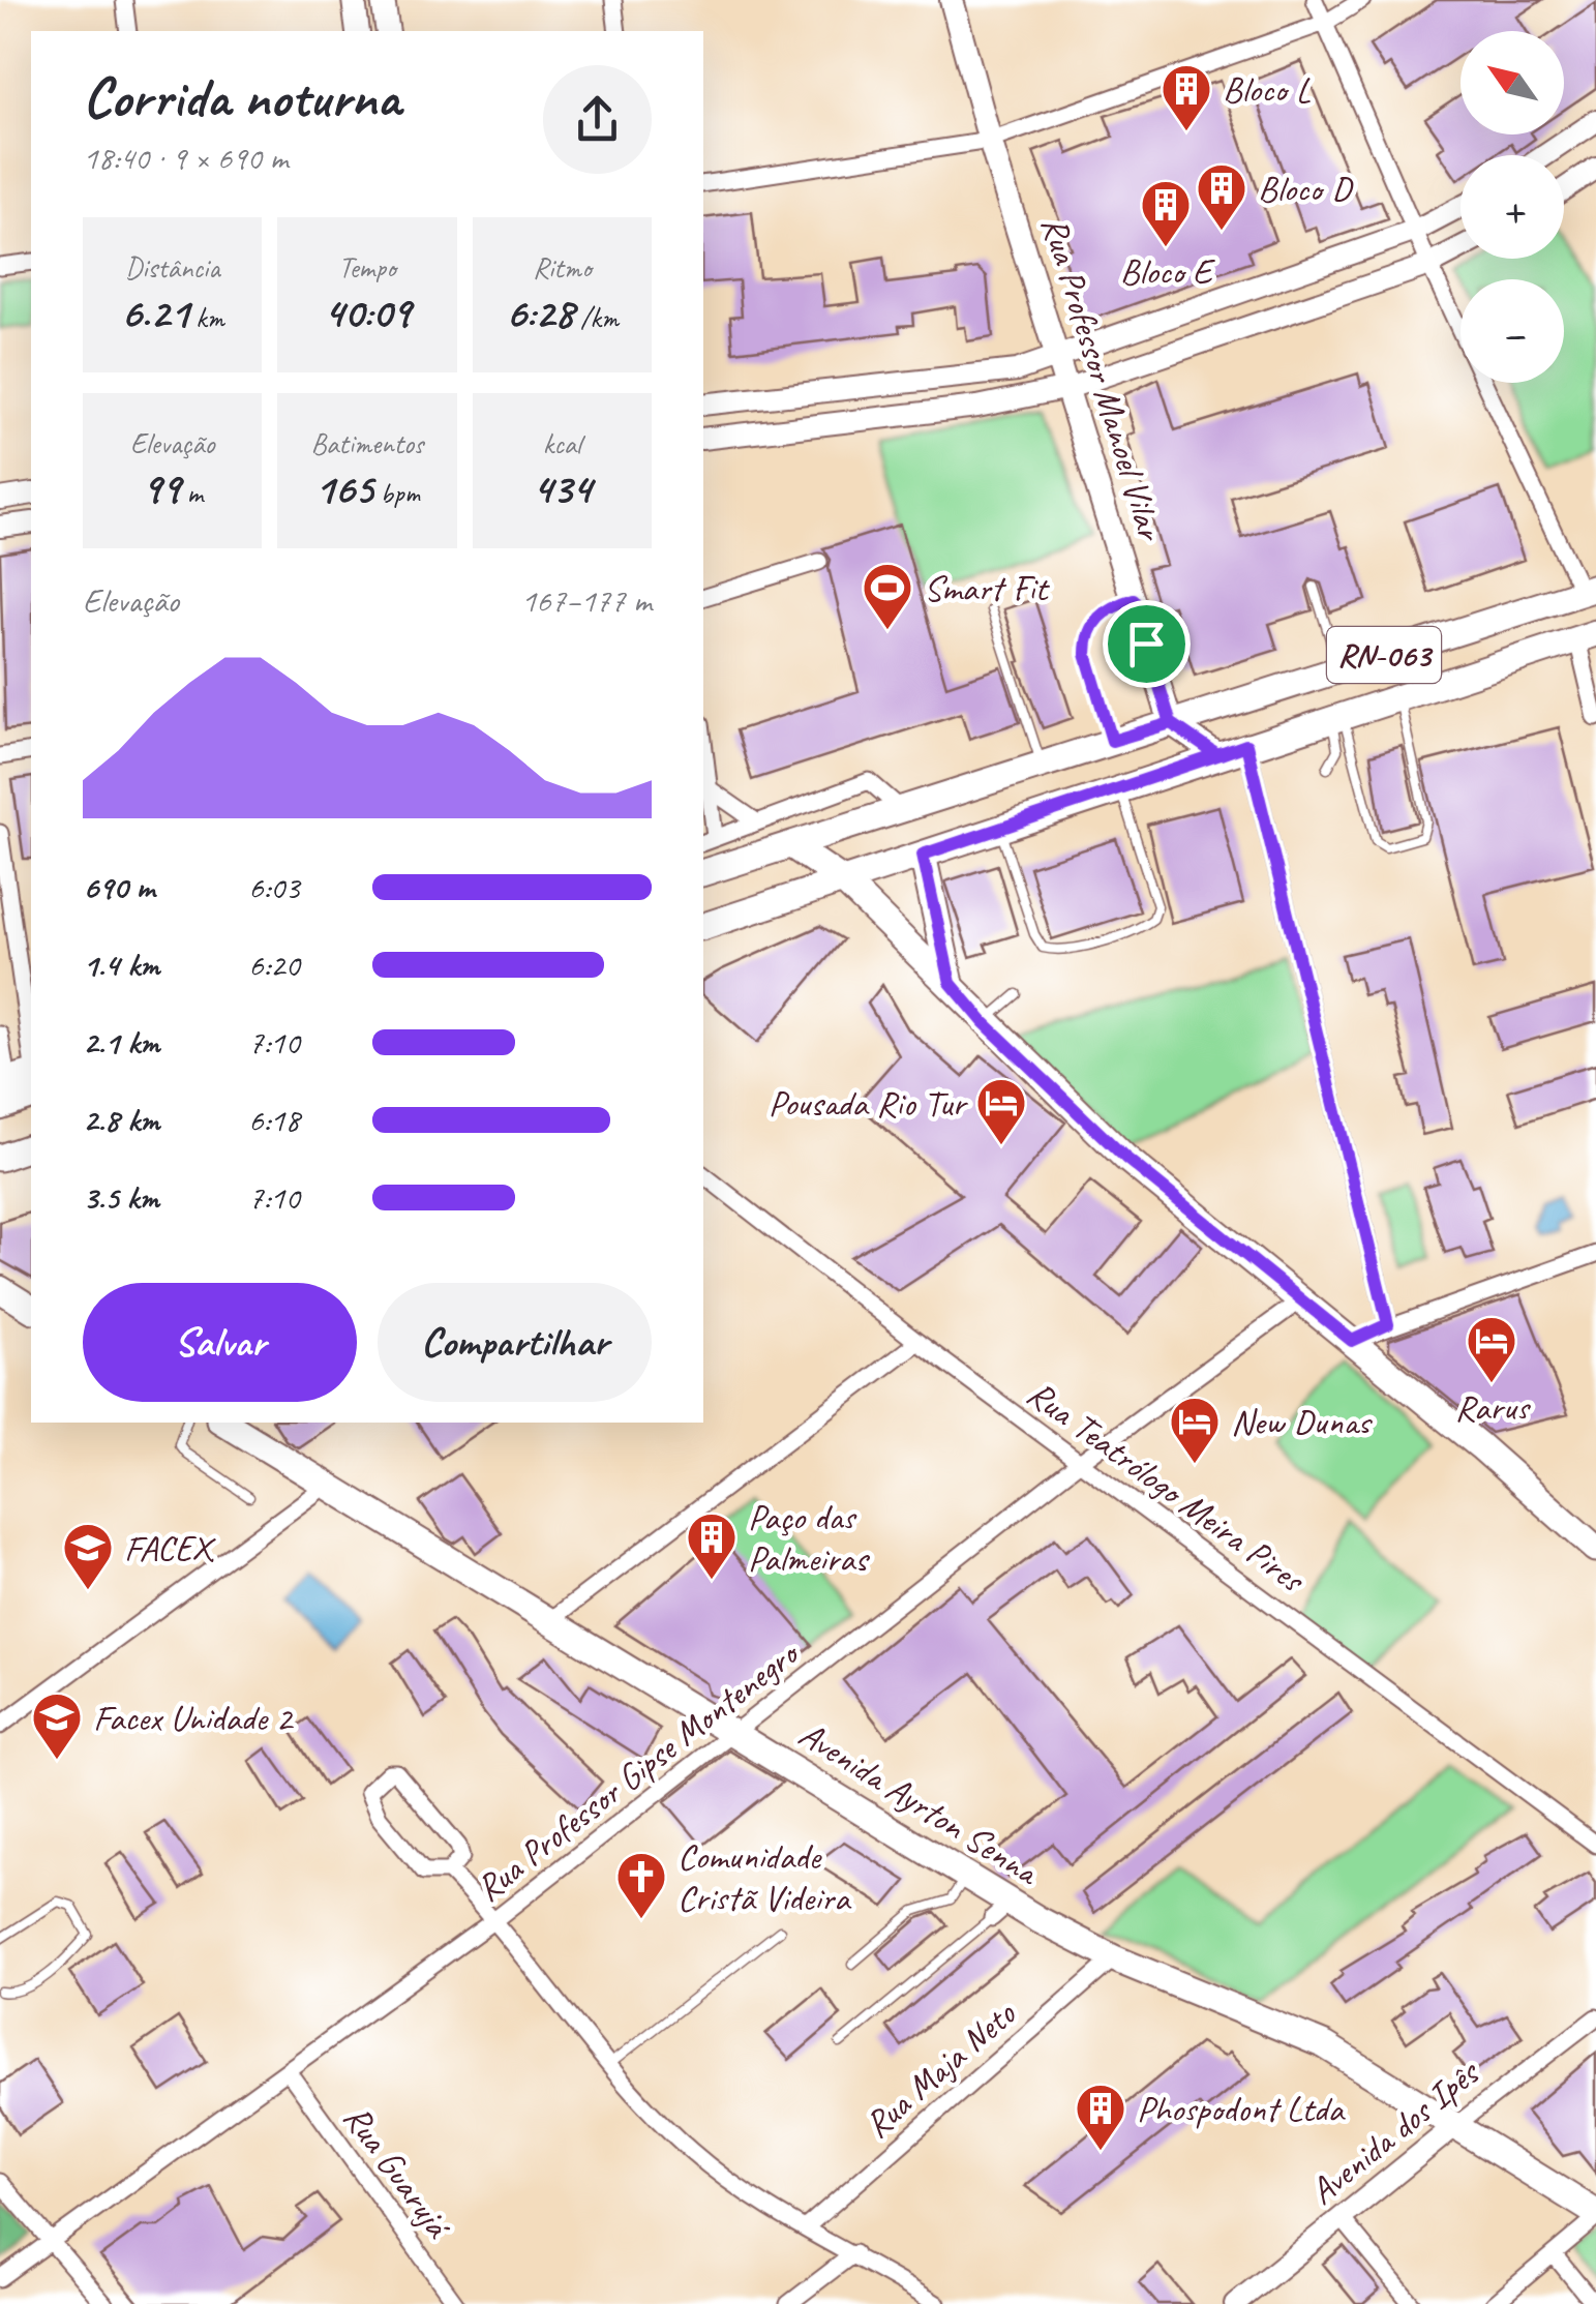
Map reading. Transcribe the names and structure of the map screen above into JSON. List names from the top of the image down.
{
  "streets": {
    "main road": ["Rua Professor Manoel Vilar", "RN-063", "Avenida Ayrton Senna"],
    "street": [
      "Rua Teatrólogo Meira Pires",
      "Rua Professor Gipse Montenegro",
      "Rua Maja Neto",
      "Avenida dos Ipês",
      "Rua Guarujá"
    ]
  },
  "crossings": [
    ["Rua Professor Manoel Vilar", "RN-063"],
    ["Rua Teatrólogo Meira Pires", "Rua Professor Gipse Montenegro"],
    ["Rua Professor Gipse Montenegro", "Avenida Ayrton Senna"],
    ["Rua Professor Gipse Montenegro", "Rua Guarujá"],
    ["Avenida Ayrton Senna", "Rua Maja Neto"],
    ["Avenida Ayrton Senna", "Avenida dos Ipês"]
  ],
  "places": {
    "building": [
      "Bloco L",
      "Bloco D",
      "Bloco E",
      "Paço das Palmeiras",
      "Phospodont Ltda"
    ],
    "sports": ["Smart Fit"],
    "hotel": ["Pousada Rio Tur", "Rarus", "New Dunas"],
    "school or university": ["FACEX", "Facex Unidade 2"],
    "church": ["Comunidade Cristã Videira"]
  },
  "north": "top left",
  "page": {
    "map_buttons": ["+", "−"],
    "heading": ["Corrida noturna", "18:40 · 9 × 690 m"],
    "stats": [
      ["Distância", "6.21 km"],
      ["Tempo", "40:09"],
      ["Ritmo", "6:28 /km"],
      ["Elevação", "99 m"],
      ["Batimentos", "165 bpm"],
      ["kcal", "434"]
    ],
    "chart": ["Elevação", "167–177 m"],
    "list": [
      {
        "name": "690 m",
        "note": "6:03"
      },
      {
        "name": "1.4 km",
        "note": "6:20"
      },
      {
        "name": "2.1 km",
        "note": "7:10"
      },
      {
        "name": "2.8 km",
        "note": "6:18"
      },
      {
        "name": "3.5 km",
        "note": "7:10"
      }
    ],
    "buttons": ["Salvar", "Compartilhar"]
  }
}
